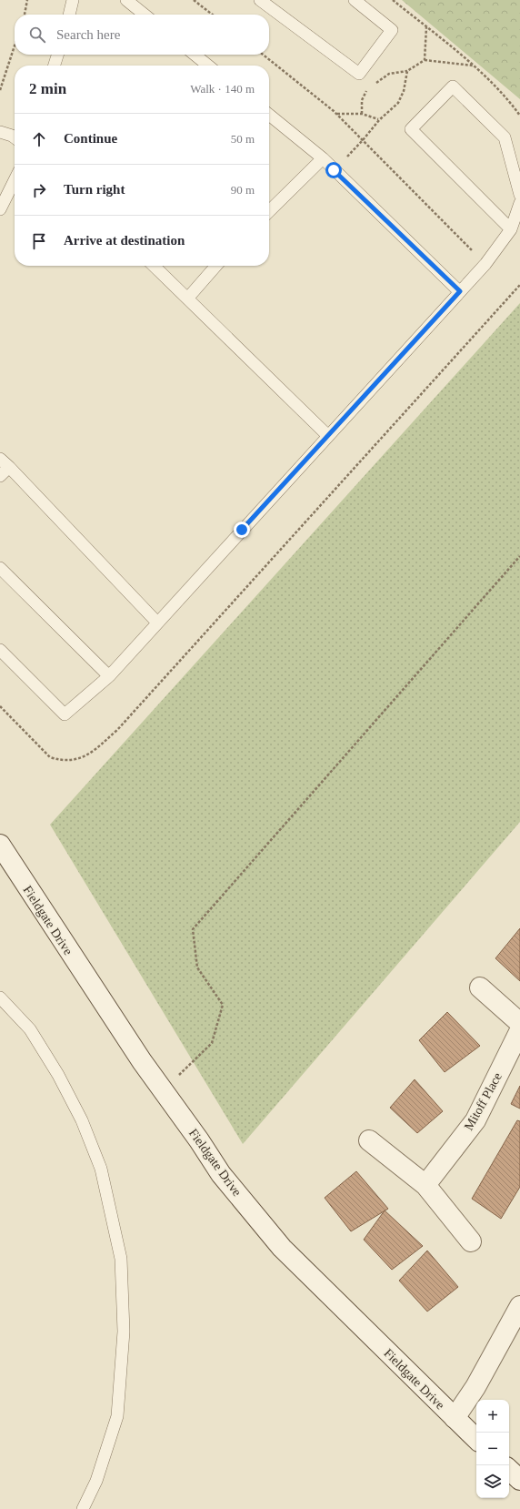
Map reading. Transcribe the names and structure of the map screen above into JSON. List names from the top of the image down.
{
  "streets": {
    "street": ["Fieldgate Drive", "Mitoff Place"]
  },
  "page": {
    "search": "Search here",
    "heading": ["2 min", "Walk · 140 m"],
    "list": [
      ["Continue", "50 m"],
      ["Turn right", "90 m"],
      "Arrive at destination"
    ],
    "map_buttons": ["+", "−"]
  }
}
